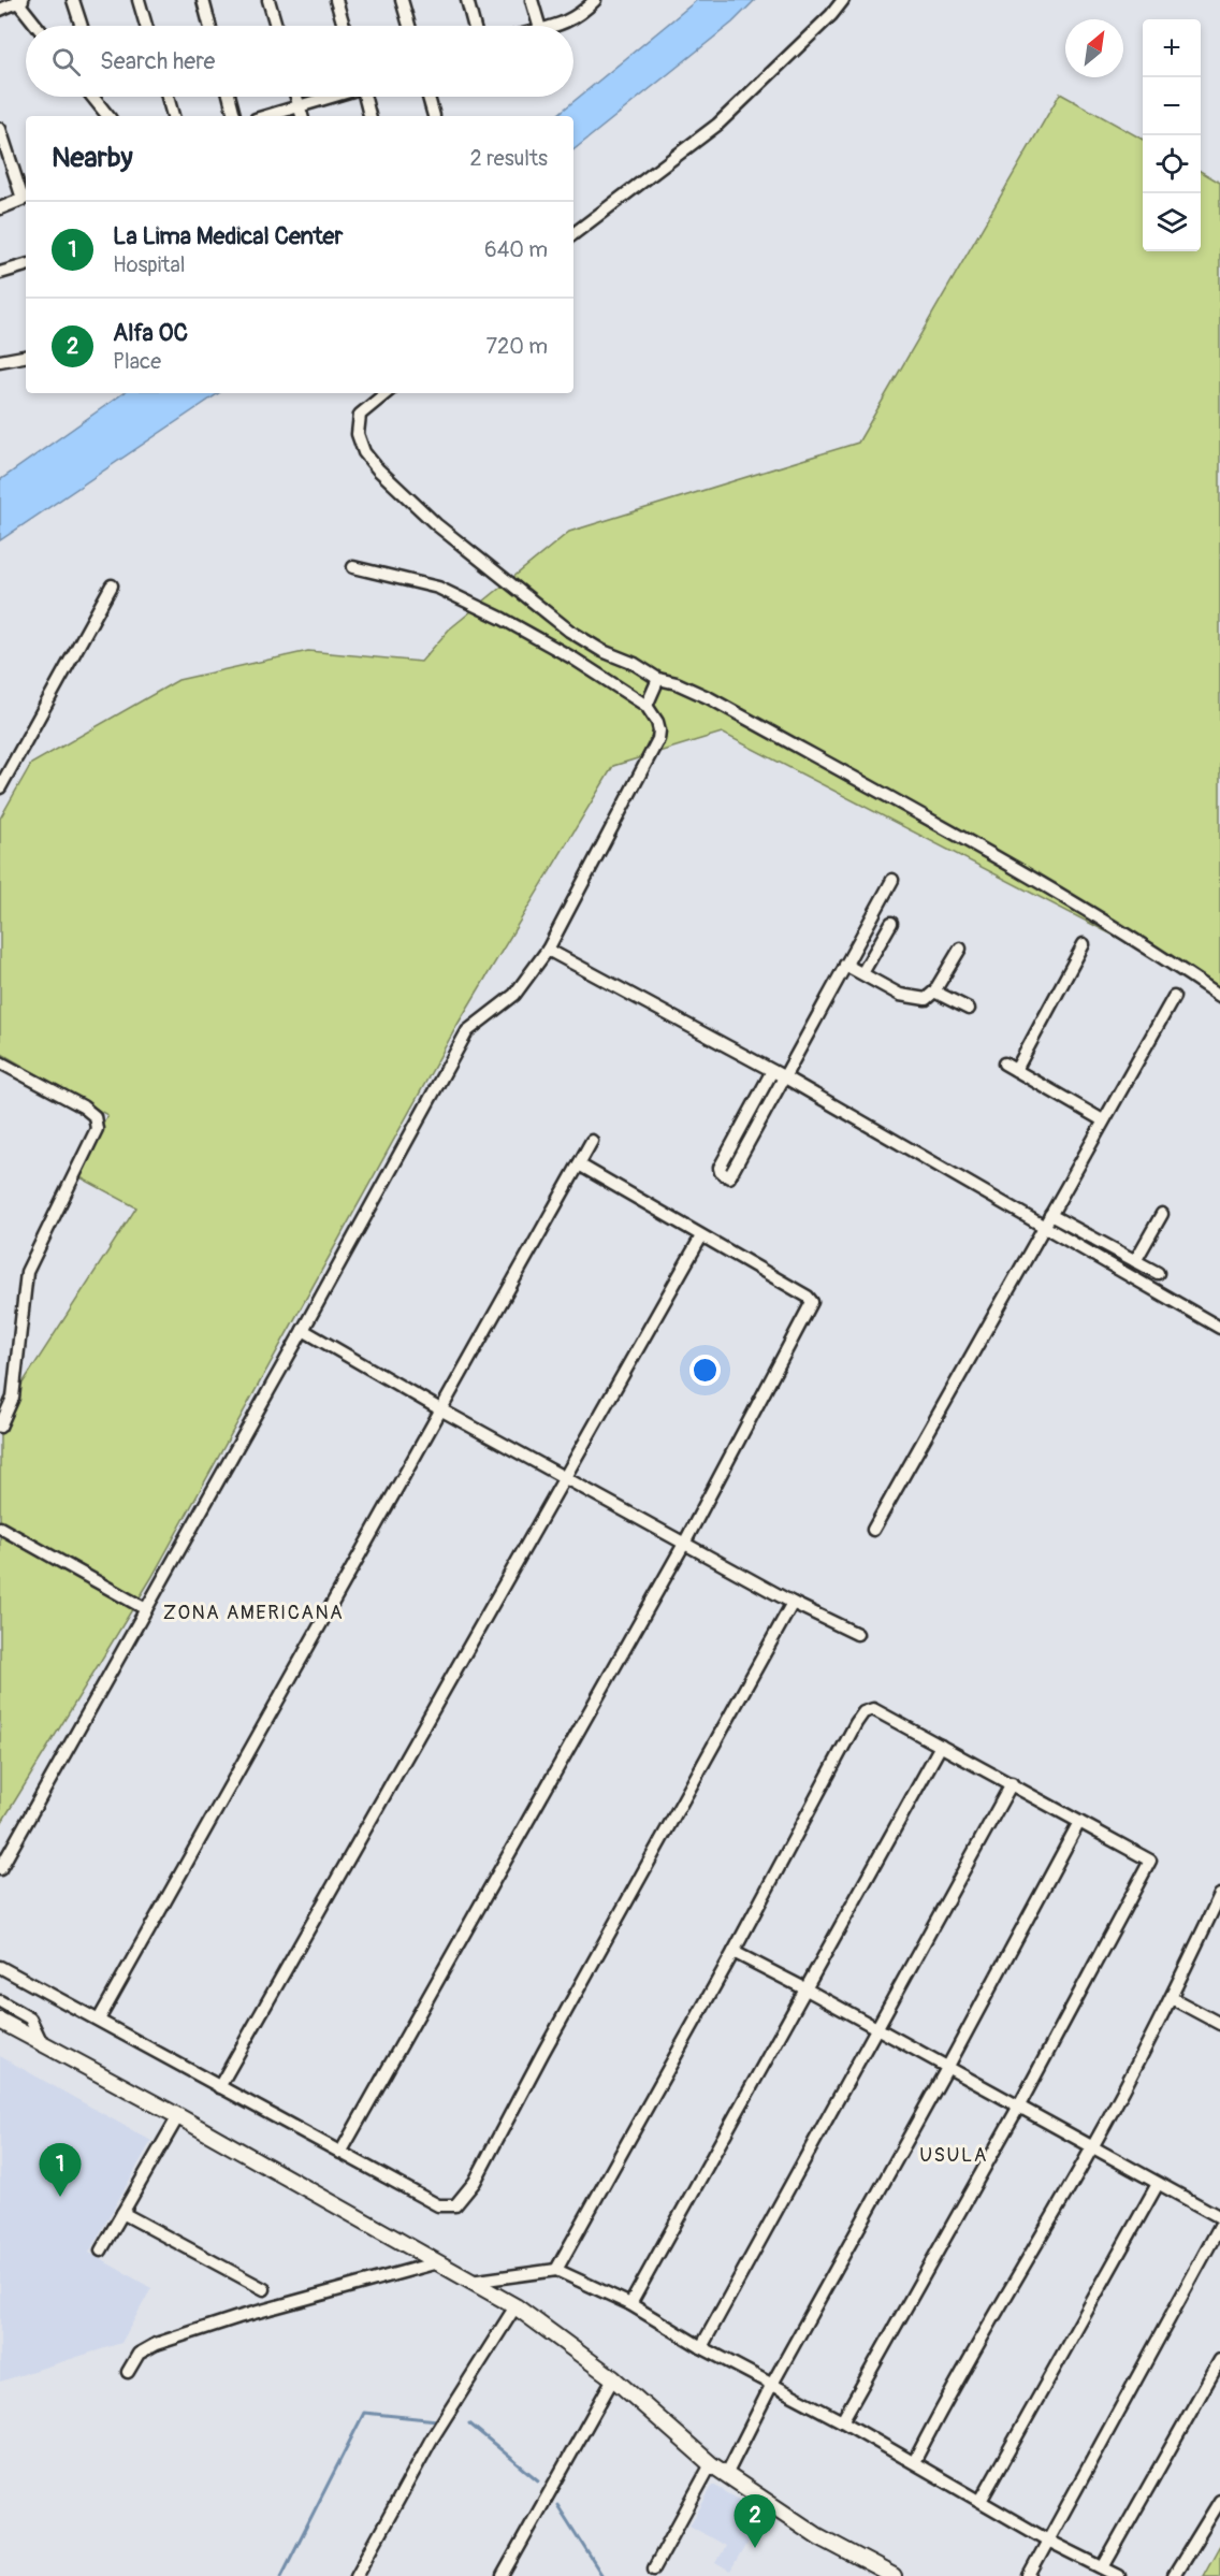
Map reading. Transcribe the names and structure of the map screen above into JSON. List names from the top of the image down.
{
  "districts": ["ZONA AMERICANA", "USULA"],
  "north": "top right",
  "page": {
    "map_buttons": ["+", "−"],
    "search": "Search here",
    "heading": ["Nearby", "2 results"],
    "list": [
      {
        "mark": "1",
        "name": "La Lima Medical Center",
        "note": "Hospital",
        "value": "640 m"
      },
      {
        "mark": "2",
        "name": "Alfa OC",
        "note": "Place",
        "value": "720 m"
      }
    ],
    "pins": ["1", "2"]
  }
}
